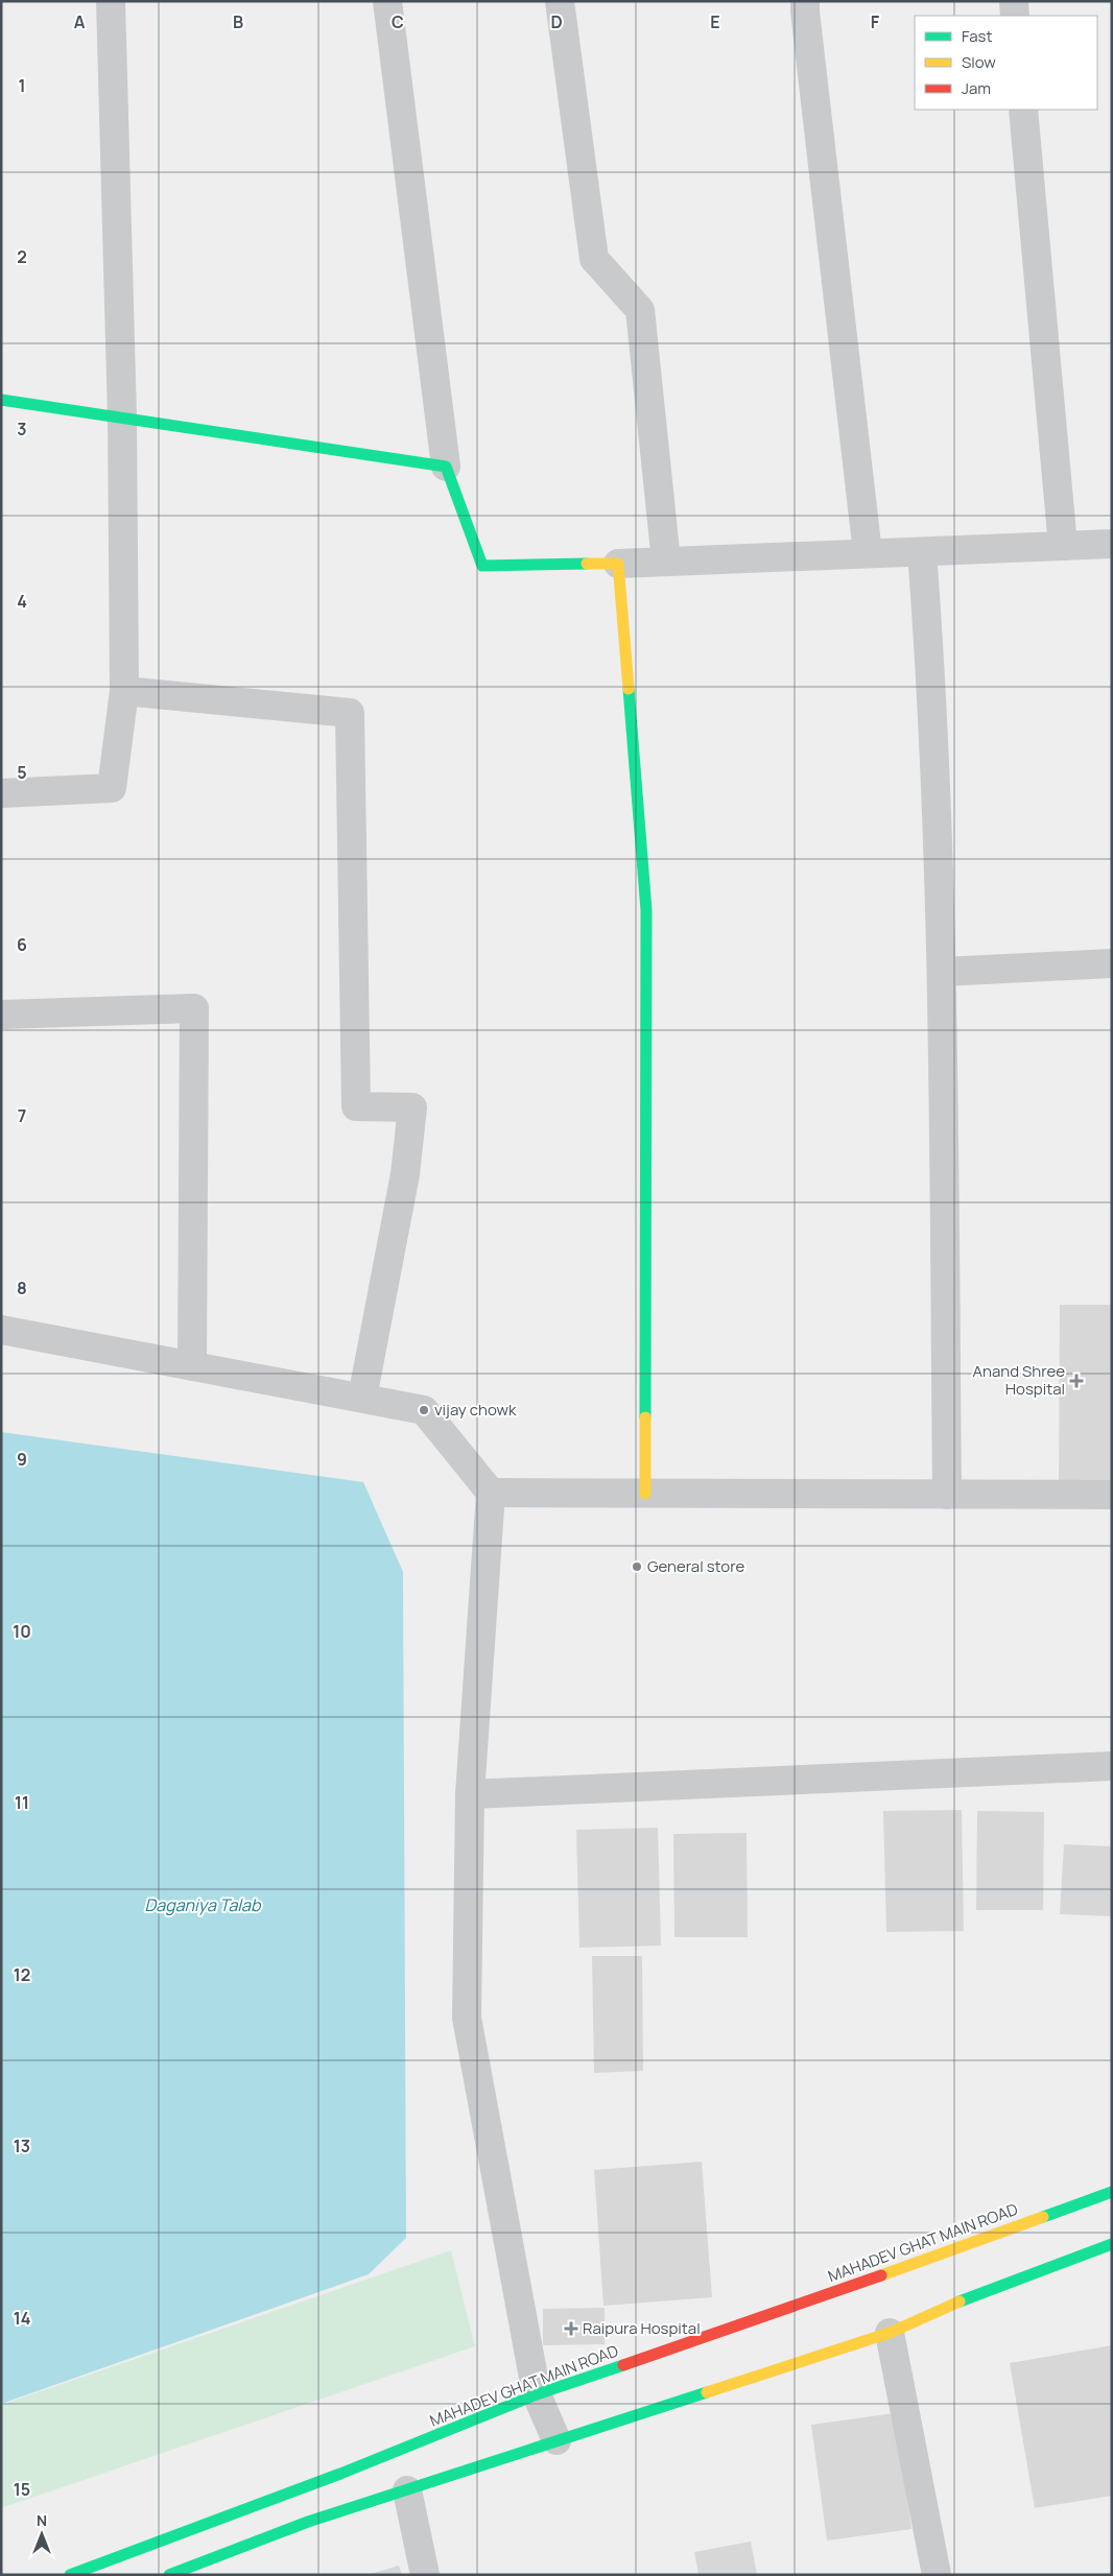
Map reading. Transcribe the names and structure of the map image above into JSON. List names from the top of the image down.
{
  "streets": {
    "street": ["MAHADEV GHAT MAIN ROAD"]
  },
  "water": ["Daganiya Talab"],
  "places": {
    "health": ["Anand Shree Hospital", "Raipura Hospital"],
    "other": ["vijay chowk", "General store"]
  },
  "legend": ["Fast", "Slow", "Jam"],
  "north": "top",
  "grid": {
    "columns": [
      "A",
      "B",
      "C",
      "D",
      "E",
      "F"
    ],
    "rows": [
      "1",
      "2",
      "3",
      "4",
      "5",
      "6",
      "7",
      "8",
      "9",
      "10",
      "11",
      "12",
      "13",
      "14",
      "15"
    ]
  }
}
